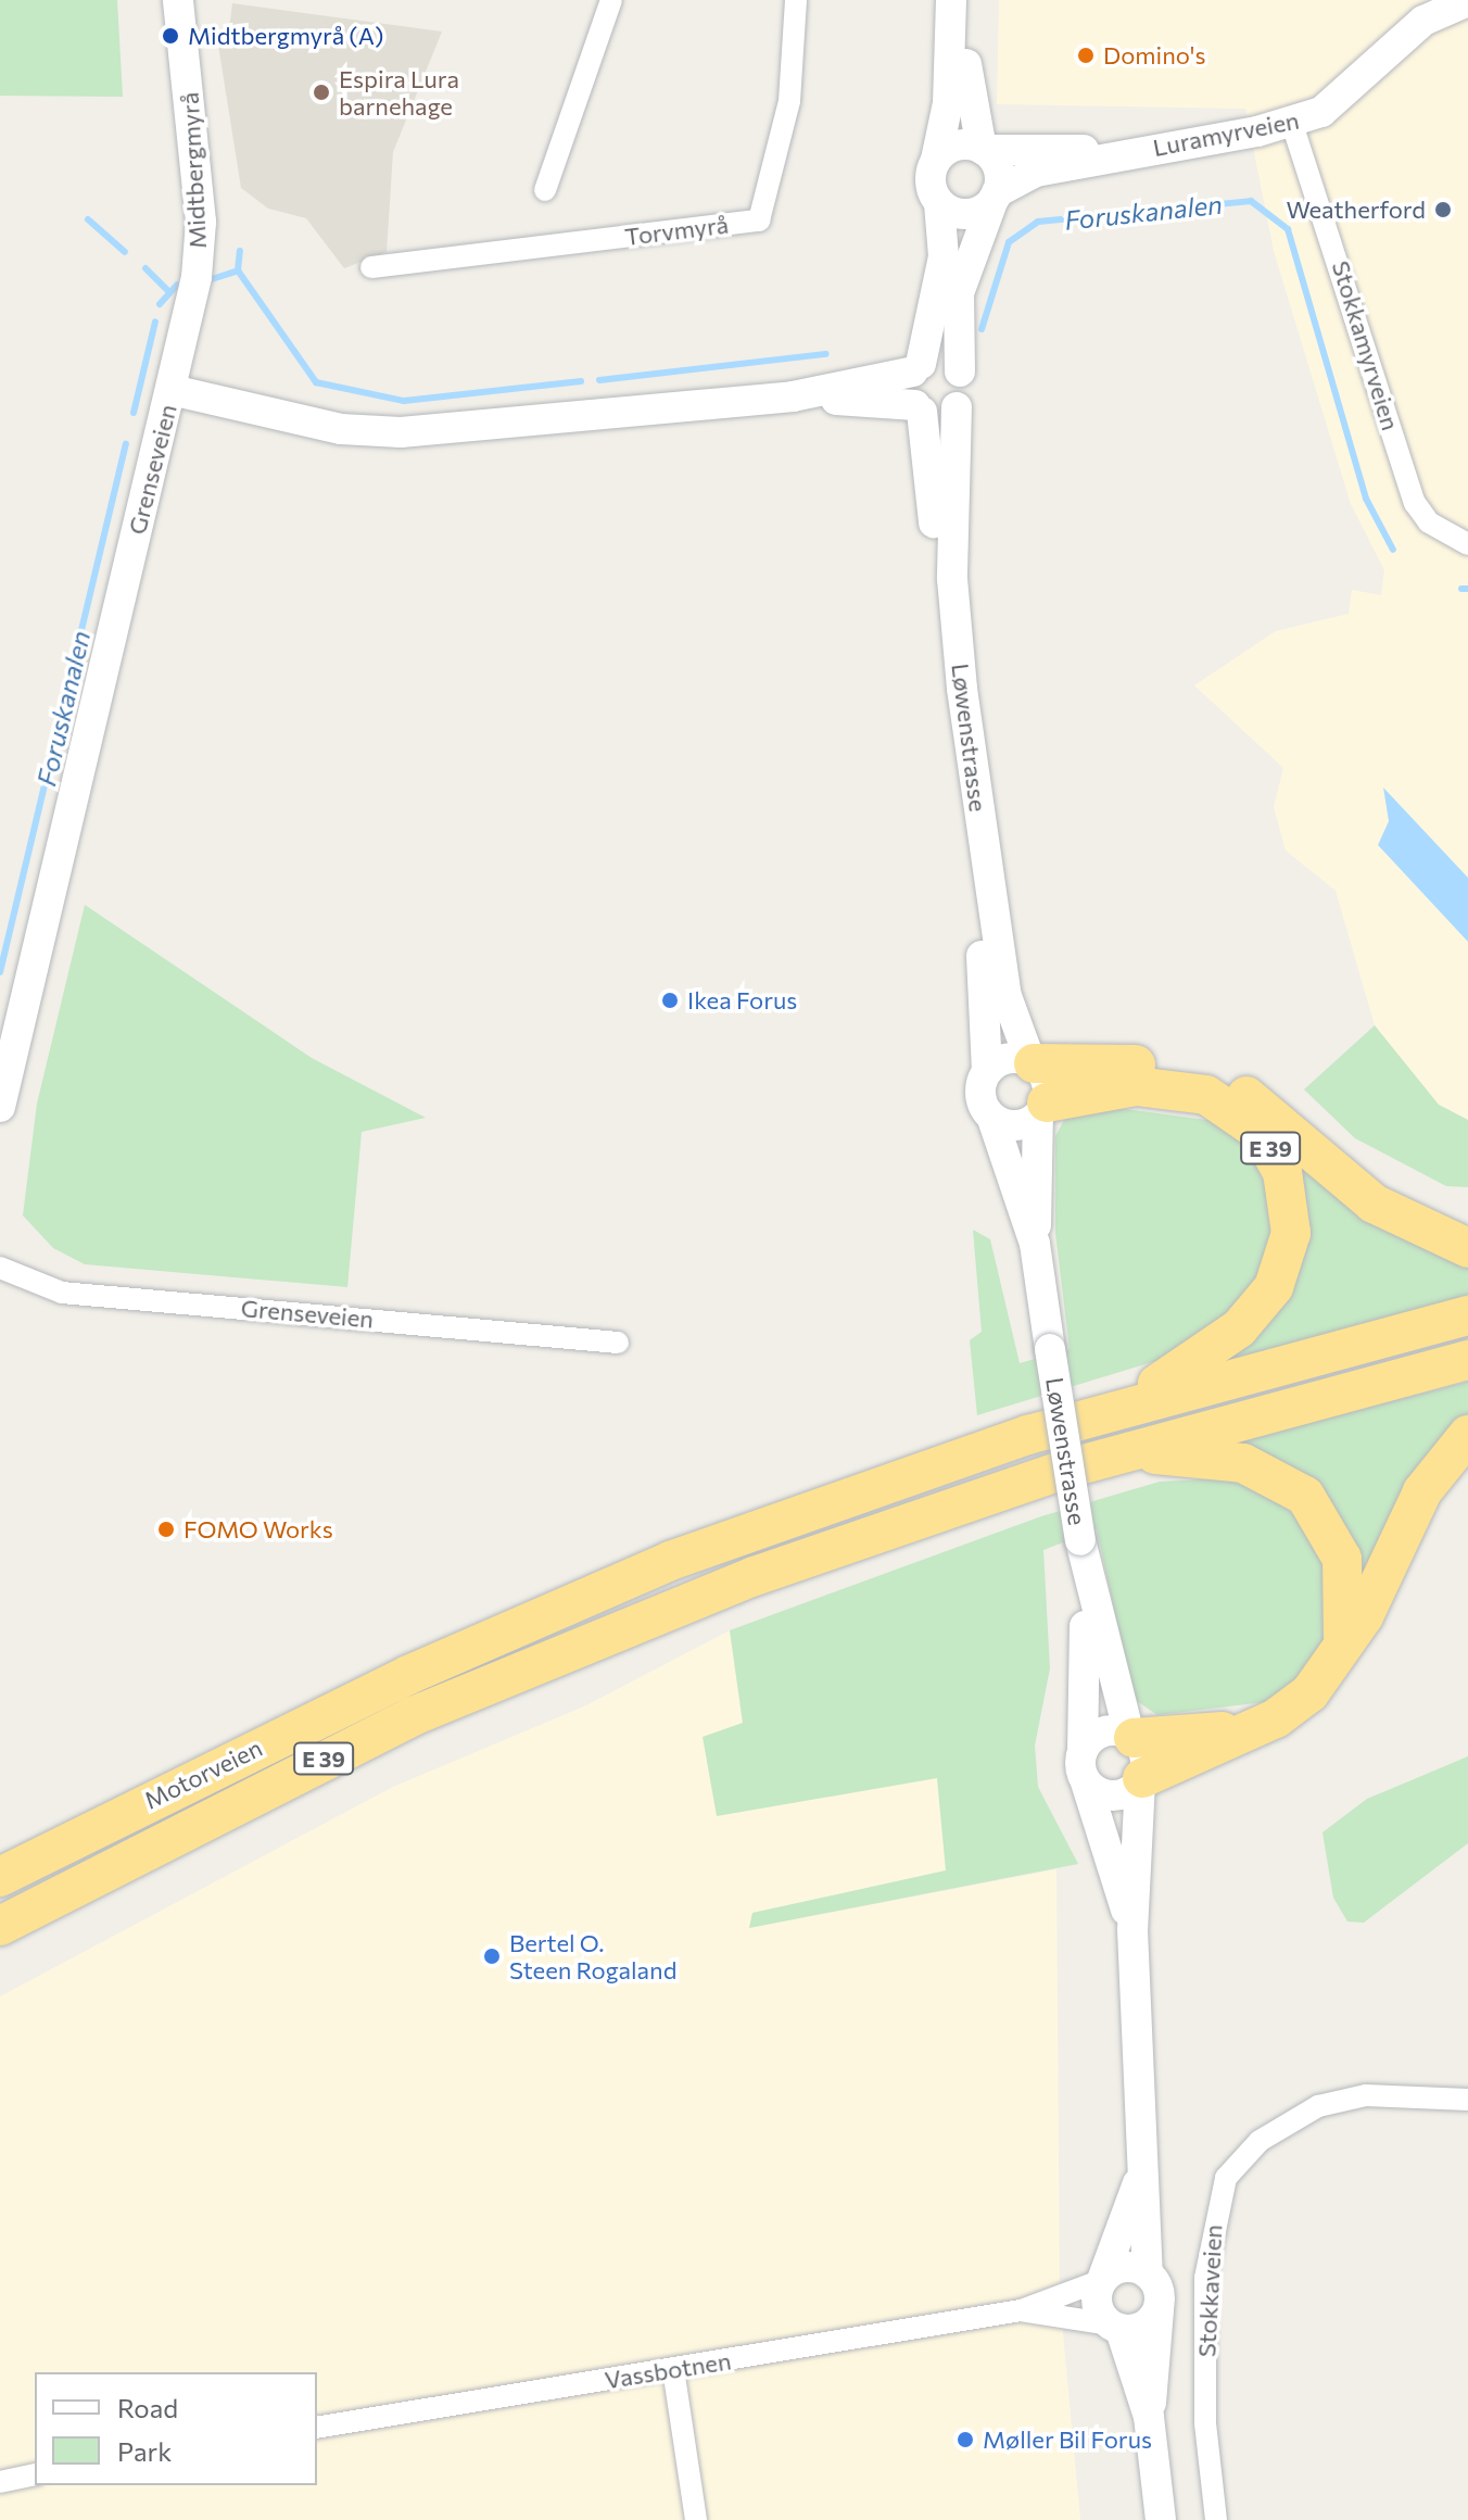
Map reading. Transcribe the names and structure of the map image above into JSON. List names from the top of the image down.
{
  "streets": {
    "highway": ["E 39", "Motorveien"],
    "main road": [
      "Luramyrveien",
      "Midtbergmyrå",
      "Grenseveien",
      "Løwenstrasse"
    ],
    "street": [
      "Torvmyrå",
      "Stokkamyrveien",
      "Stokkaveien",
      "Vassbotnen"
    ]
  },
  "crossings": [
    ["Luramyrveien", "Stokkamyrveien"],
    ["Midtbergmyrå", "Grenseveien"],
    ["Grenseveien", "Løwenstrasse"],
    ["Løwenstrasse", "E 39"],
    ["E 39", "Motorveien"]
  ],
  "water": ["Foruskanalen"],
  "places": [
    "Midtbergmyrå (A)",
    "Domino's",
    "Espira Lura barnehage",
    "Weatherford",
    "Ikea Forus",
    "FOMO Works",
    "Bertel O. Steen Rogaland",
    "Møller Bil Forus"
  ],
  "legend": ["Road", "Park"]
}
